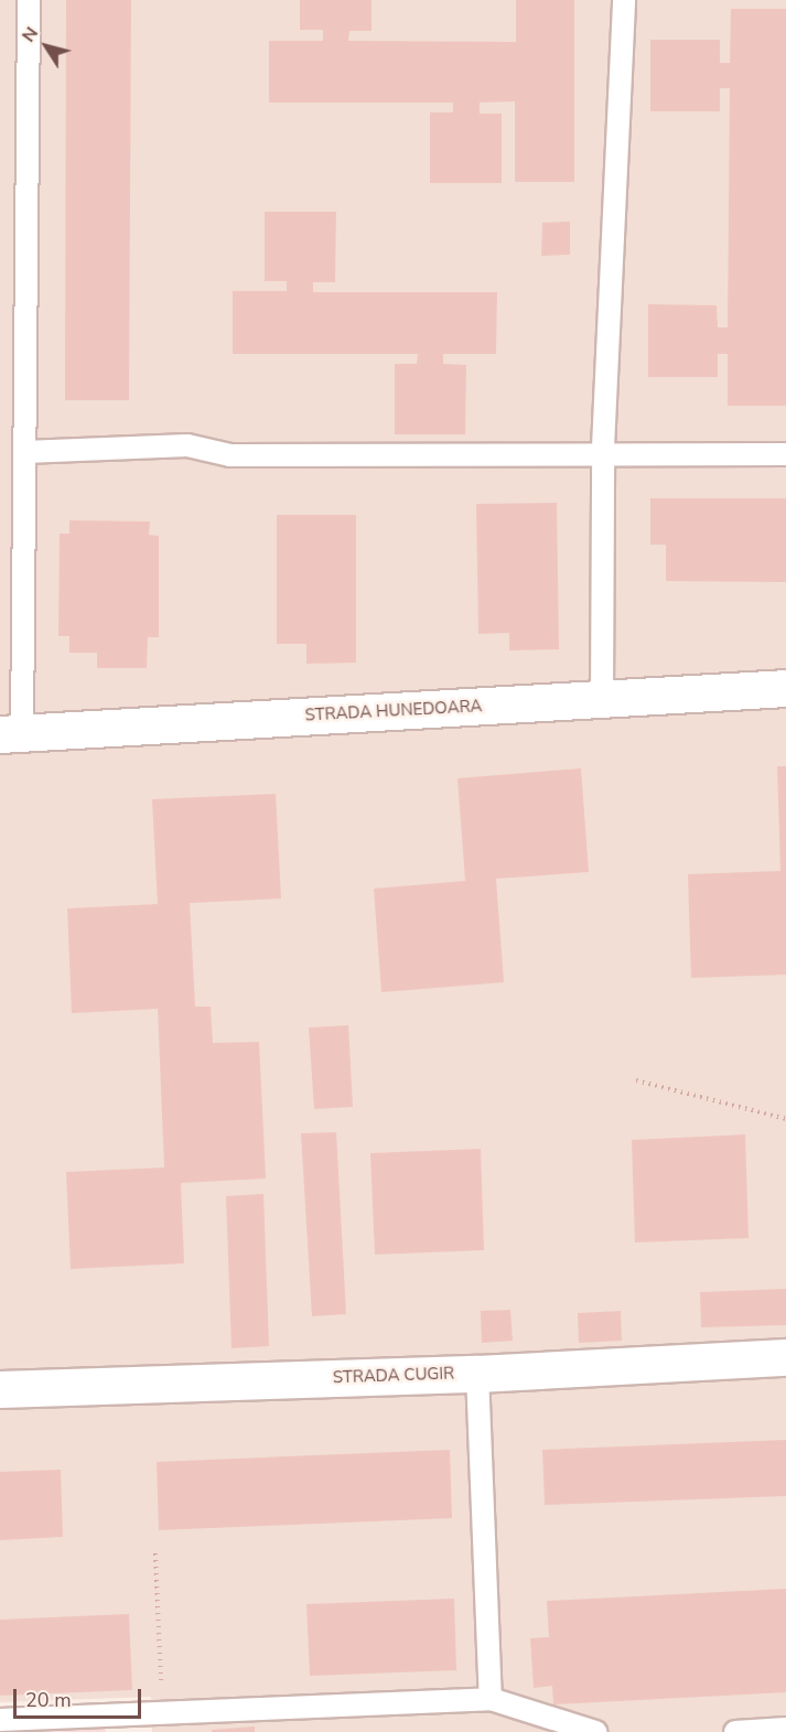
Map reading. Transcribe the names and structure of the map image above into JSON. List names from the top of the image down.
{
  "streets": {
    "street": ["STRADA HUNEDOARA", "STRADA CUGIR"]
  },
  "scale_bar": "20 m",
  "north": "top left"
}
